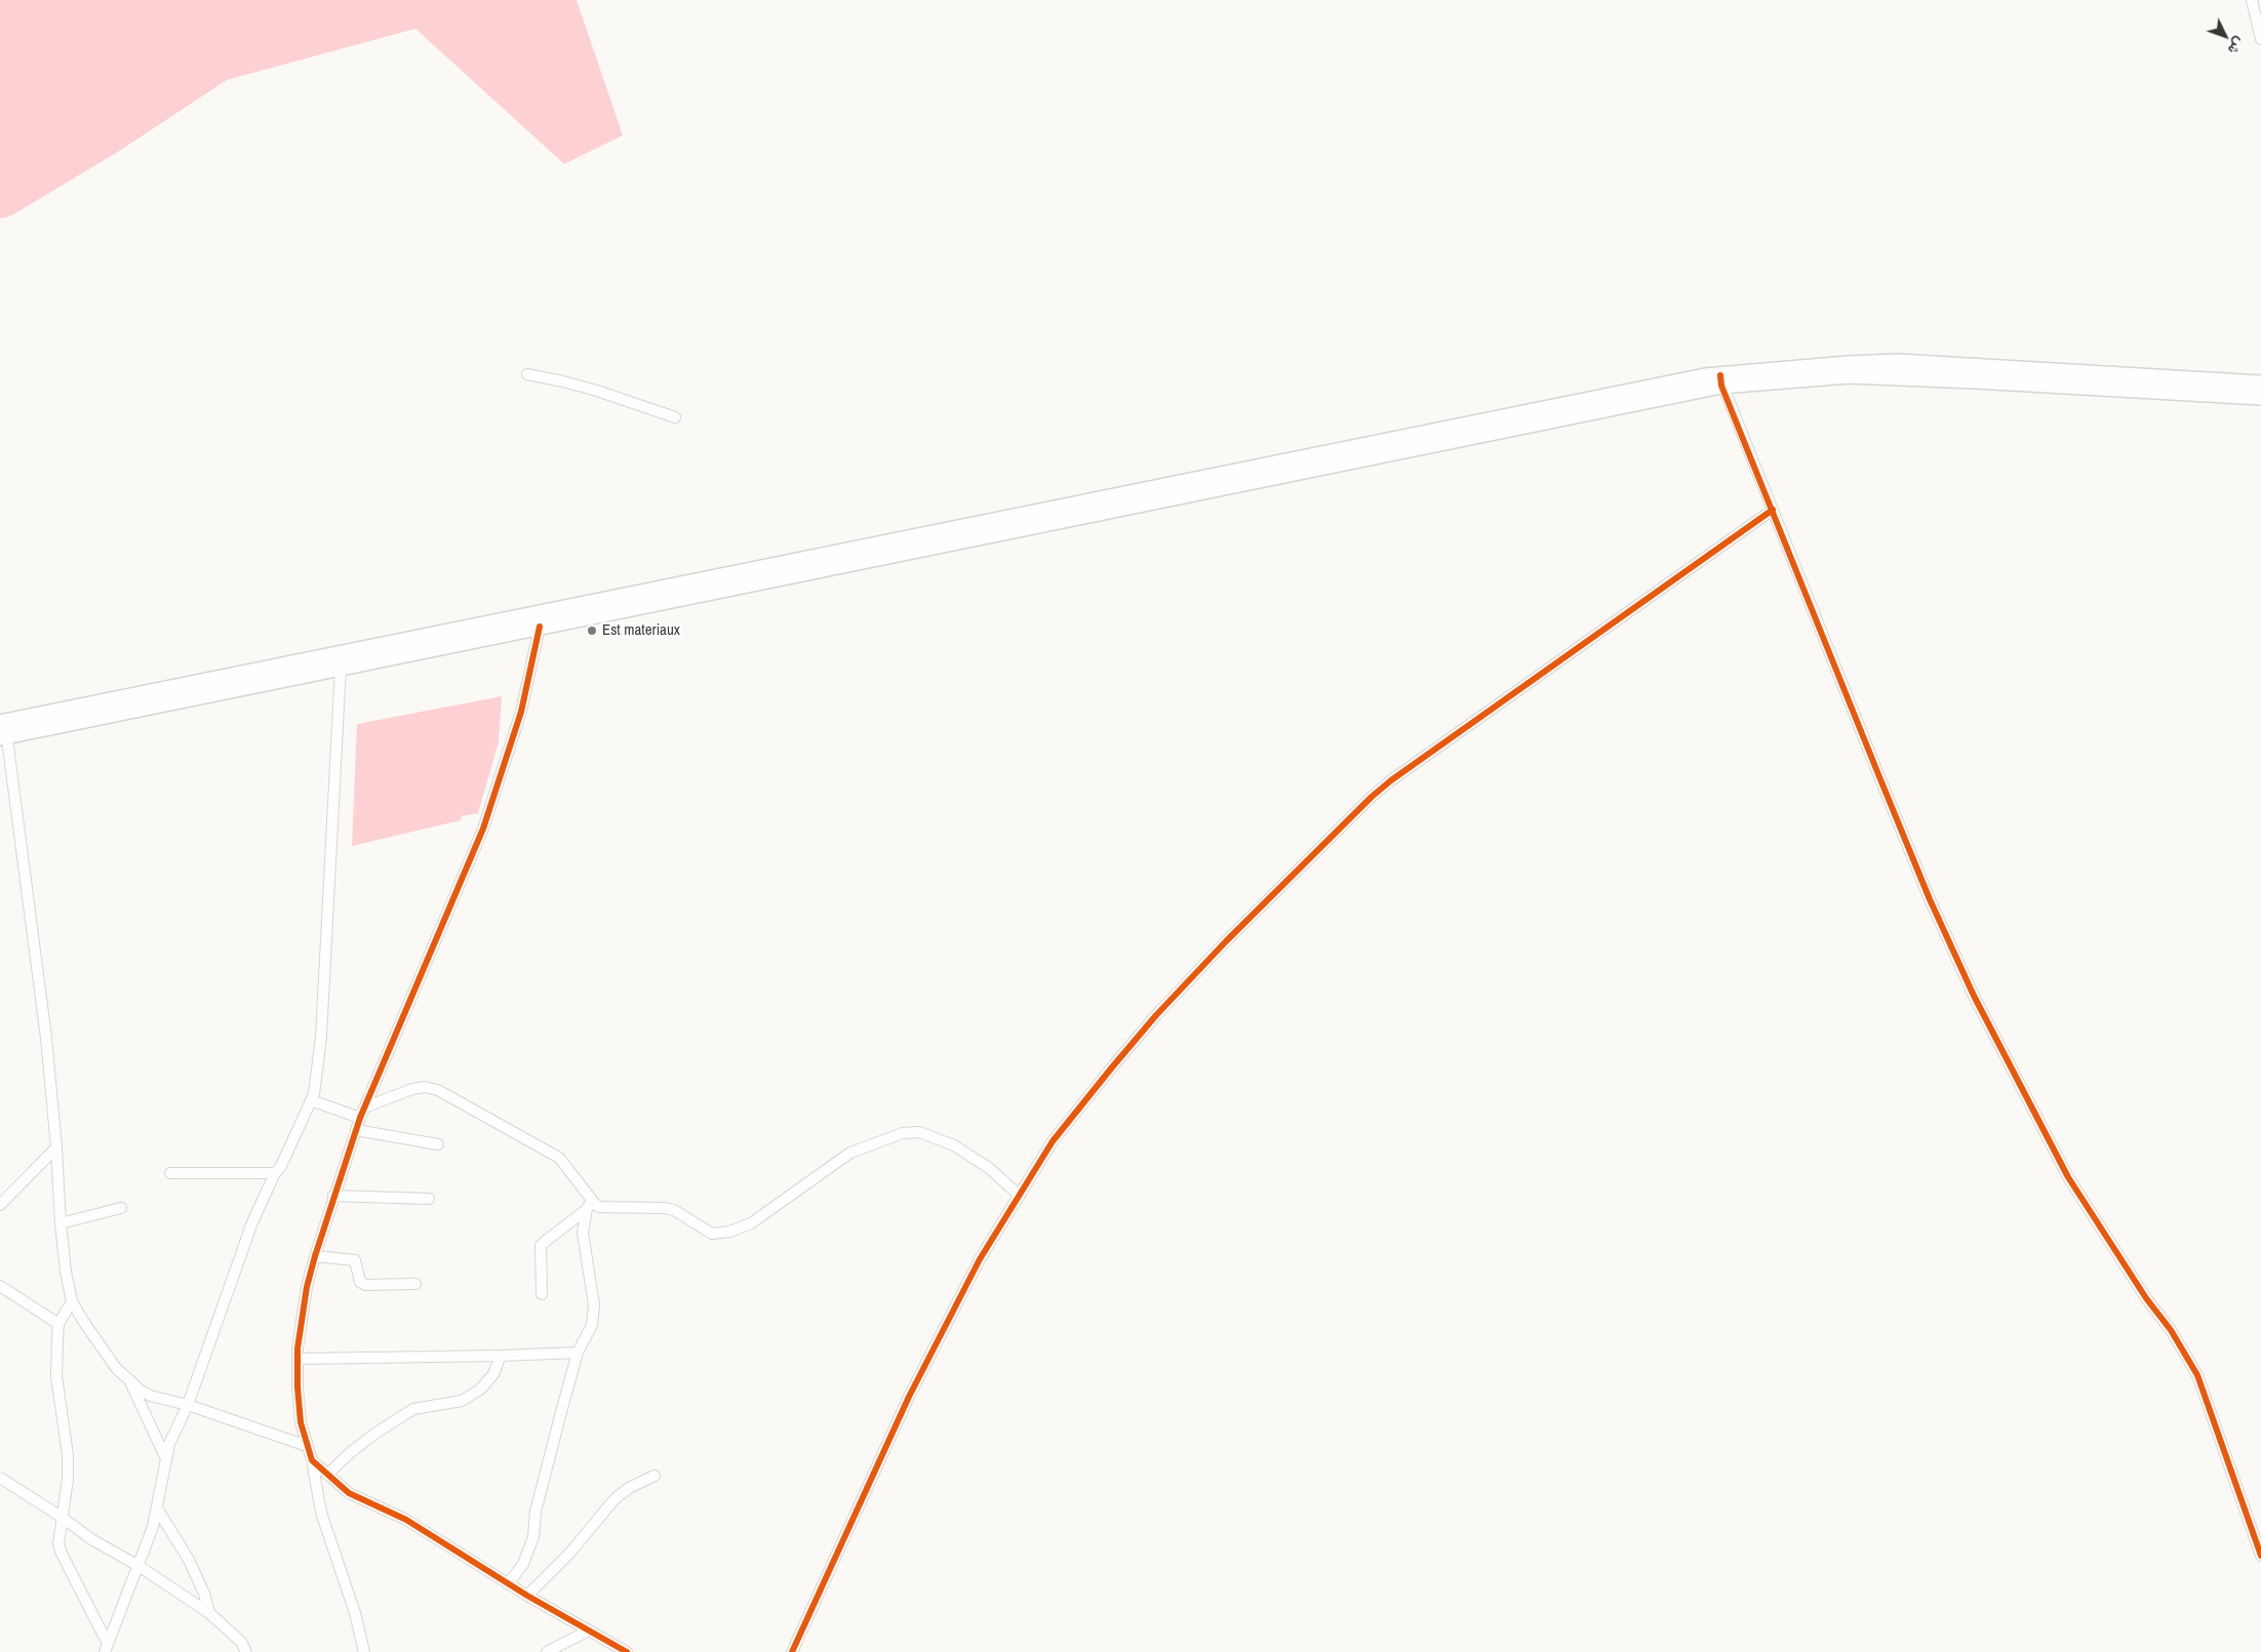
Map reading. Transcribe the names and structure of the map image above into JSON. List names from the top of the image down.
{
  "places": ["Est materiaux"],
  "north": "bottom right"
}
